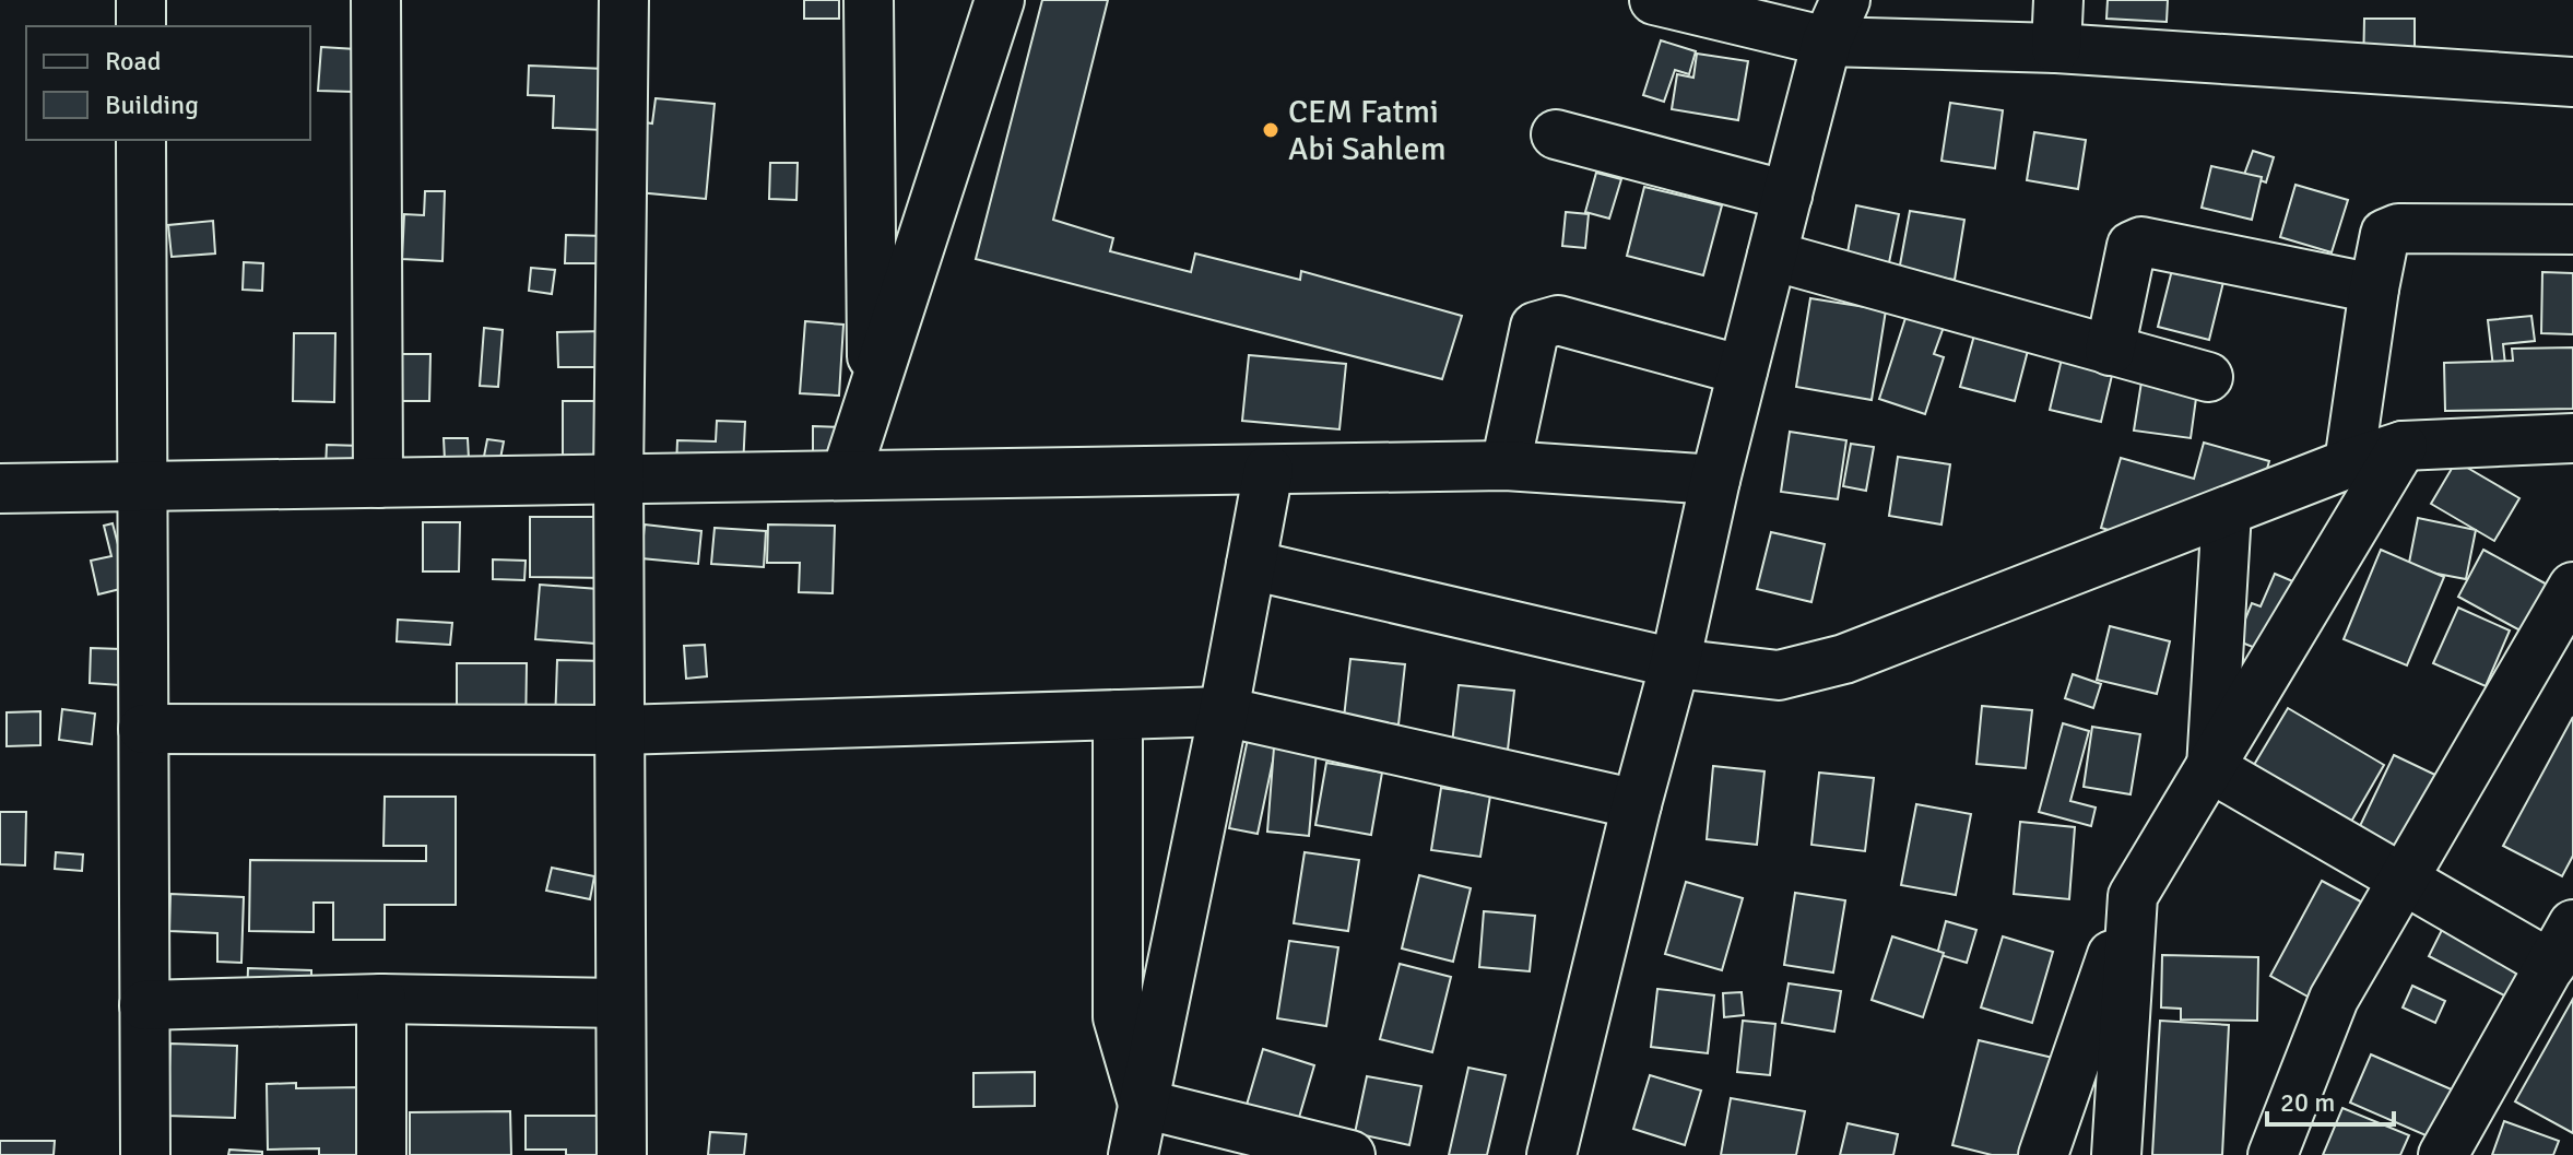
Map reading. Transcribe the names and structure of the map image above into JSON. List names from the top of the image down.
{
  "places": ["CEM Fatmi Abi Sahlem"],
  "legend": ["Road", "Building"],
  "scale_bar": "20 m"
}
